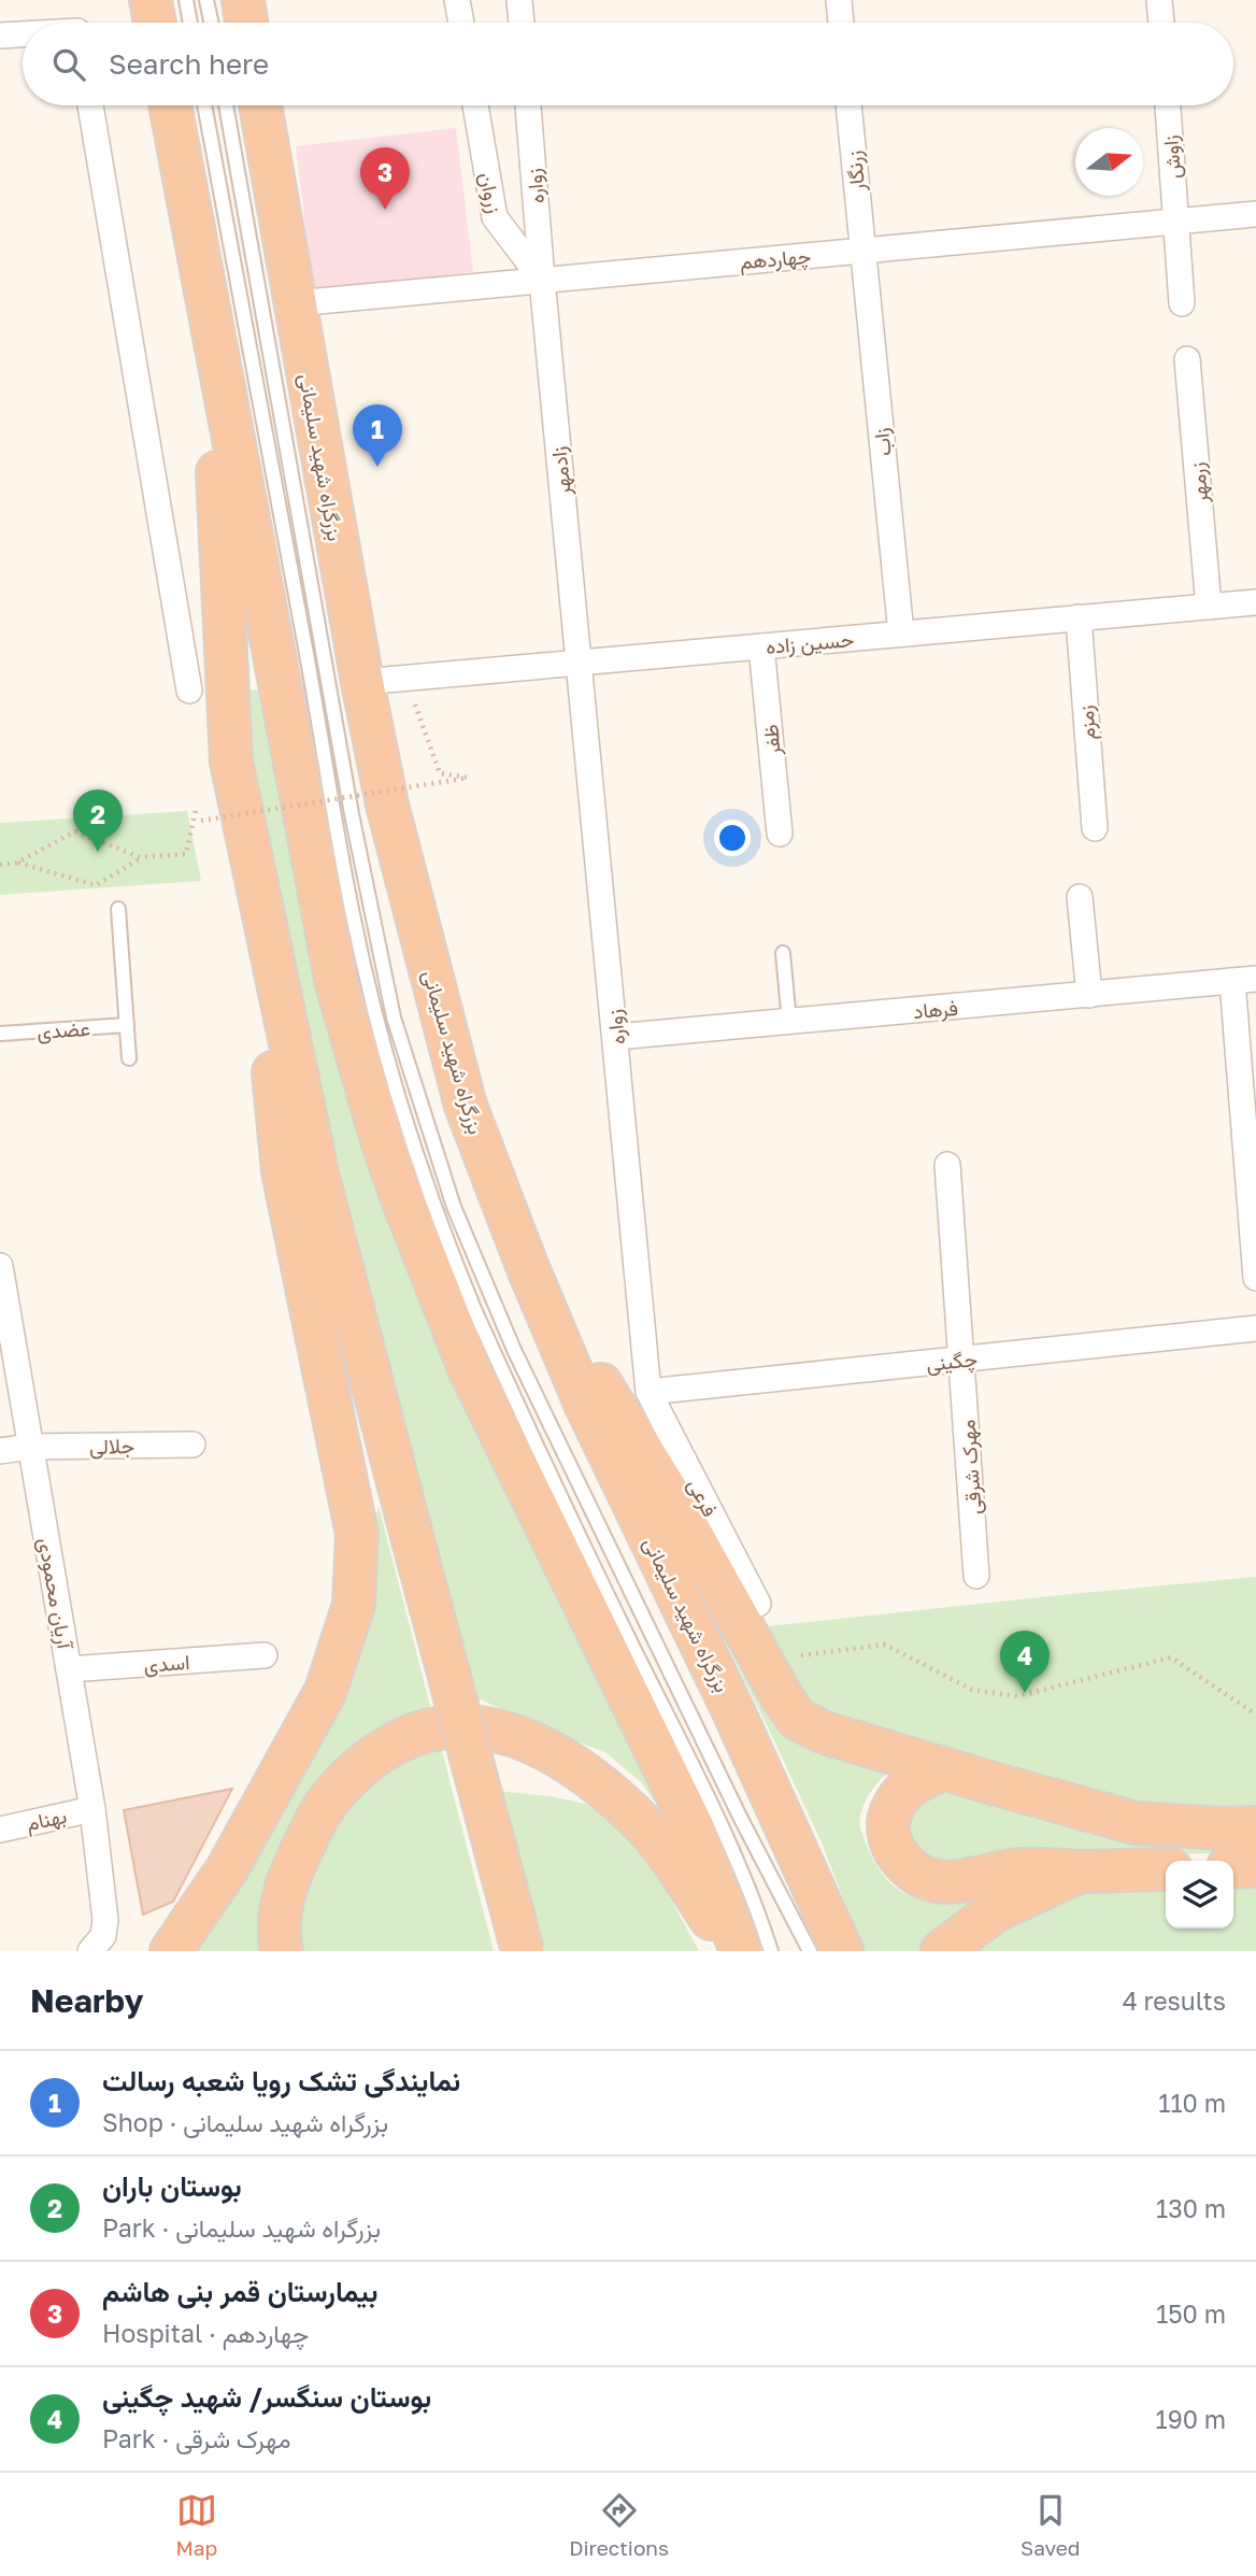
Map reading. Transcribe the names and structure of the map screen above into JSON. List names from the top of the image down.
{
  "streets": {
    "highway": ["بزرگراه شهید سلیمانی"],
    "street": [
      "زاوش",
      "زرنگار",
      "زواره",
      "زروان",
      "چهاردهم",
      "زاب",
      "زادمهر",
      "زرمهر",
      "حسین زاده",
      "زمزم",
      "ظفر",
      "فرهاد",
      "چگینی",
      "جلالی",
      "مهرک شرقی",
      "فرعی",
      "آریان محمودی",
      "اسدی",
      "بهنام"
    ],
    "lane": ["عضدی"]
  },
  "crossings": [
    ["زاوش", "چهاردهم"],
    ["زرنگار", "چهاردهم"],
    ["زرنگار", "زاب"],
    ["زواره", "زروان"],
    ["زواره", "چهاردهم"],
    ["زواره", "زادمهر"],
    ["زواره", "حسین زاده"],
    ["زواره", "فرهاد"],
    ["زواره", "چگینی"],
    ["زواره", "فرعی"],
    ["زروان", "چهاردهم"],
    ["زروان", "زادمهر"],
    ["چهاردهم", "زاب"],
    ["چهاردهم", "بزرگراه شهید سلیمانی"],
    ["چهاردهم", "زادمهر"],
    ["زاب", "حسین زاده"],
    ["بزرگراه شهید سلیمانی", "حسین زاده"],
    ["زادمهر", "حسین زاده"],
    ["زرمهر", "حسین زاده"],
    ["حسین زاده", "زمزم"],
    ["حسین زاده", "ظفر"],
    ["چگینی", "مهرک شرقی"],
    ["چگینی", "فرعی"],
    ["جلالی", "آریان محمودی"],
    ["آریان محمودی", "اسدی"],
    ["آریان محمودی", "بهنام"]
  ],
  "north": "right",
  "page": {
    "search": "Search here",
    "pins": [
      "3",
      "1",
      "2",
      "4"
    ],
    "heading": ["Nearby", "4 results"],
    "list": [
      {
        "mark": "1",
        "name": "نمایندگی تشک رویا شعبه رسالت",
        "note": "Shop · بزرگراه شهید سلیمانی",
        "value": "110 m"
      },
      {
        "mark": "2",
        "name": "بوستان باران",
        "note": "Park · بزرگراه شهید سلیمانی",
        "value": "130 m"
      },
      {
        "mark": "3",
        "name": "بیمارستان قمر بنی هاشم",
        "note": "Hospital · چهاردهم",
        "value": "150 m"
      },
      {
        "mark": "4",
        "name": "بوستان سنگسر/ شهید چگینی",
        "note": "Park · مهرک شرقی",
        "value": "190 m"
      }
    ],
    "nav": ["Map", "Directions", "Saved"]
  }
}
